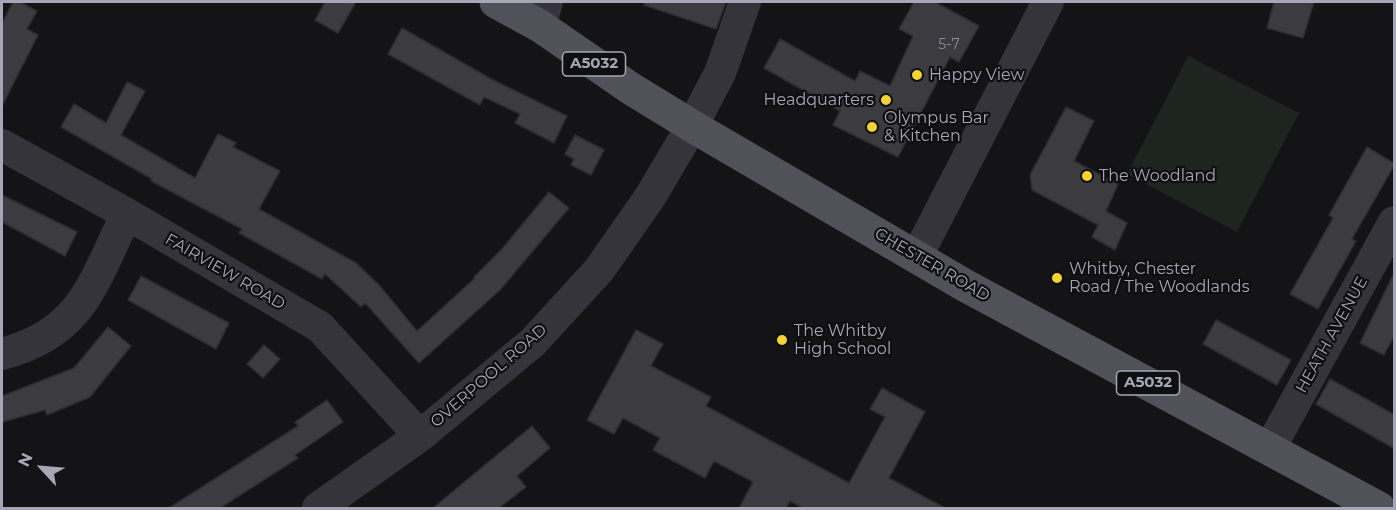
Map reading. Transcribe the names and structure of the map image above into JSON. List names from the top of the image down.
{
  "streets": {
    "main road": ["A5032", "CHESTER ROAD"],
    "street": ["FAIRVIEW ROAD", "HEATH AVENUE", "OVERPOOL ROAD"]
  },
  "crossings": [
    ["CHESTER ROAD", "HEATH AVENUE"],
    ["CHESTER ROAD", "OVERPOOL ROAD"],
    ["FAIRVIEW ROAD", "OVERPOOL ROAD"]
  ],
  "places": [
    "Happy View",
    "Headquarters",
    "Olympus Bar & Kitchen",
    "The Woodland",
    "Whitby, Chester Road / The Woodlands",
    "The Whitby High School"
  ],
  "house_numbers": ["5-7"],
  "north": "top left"
}
